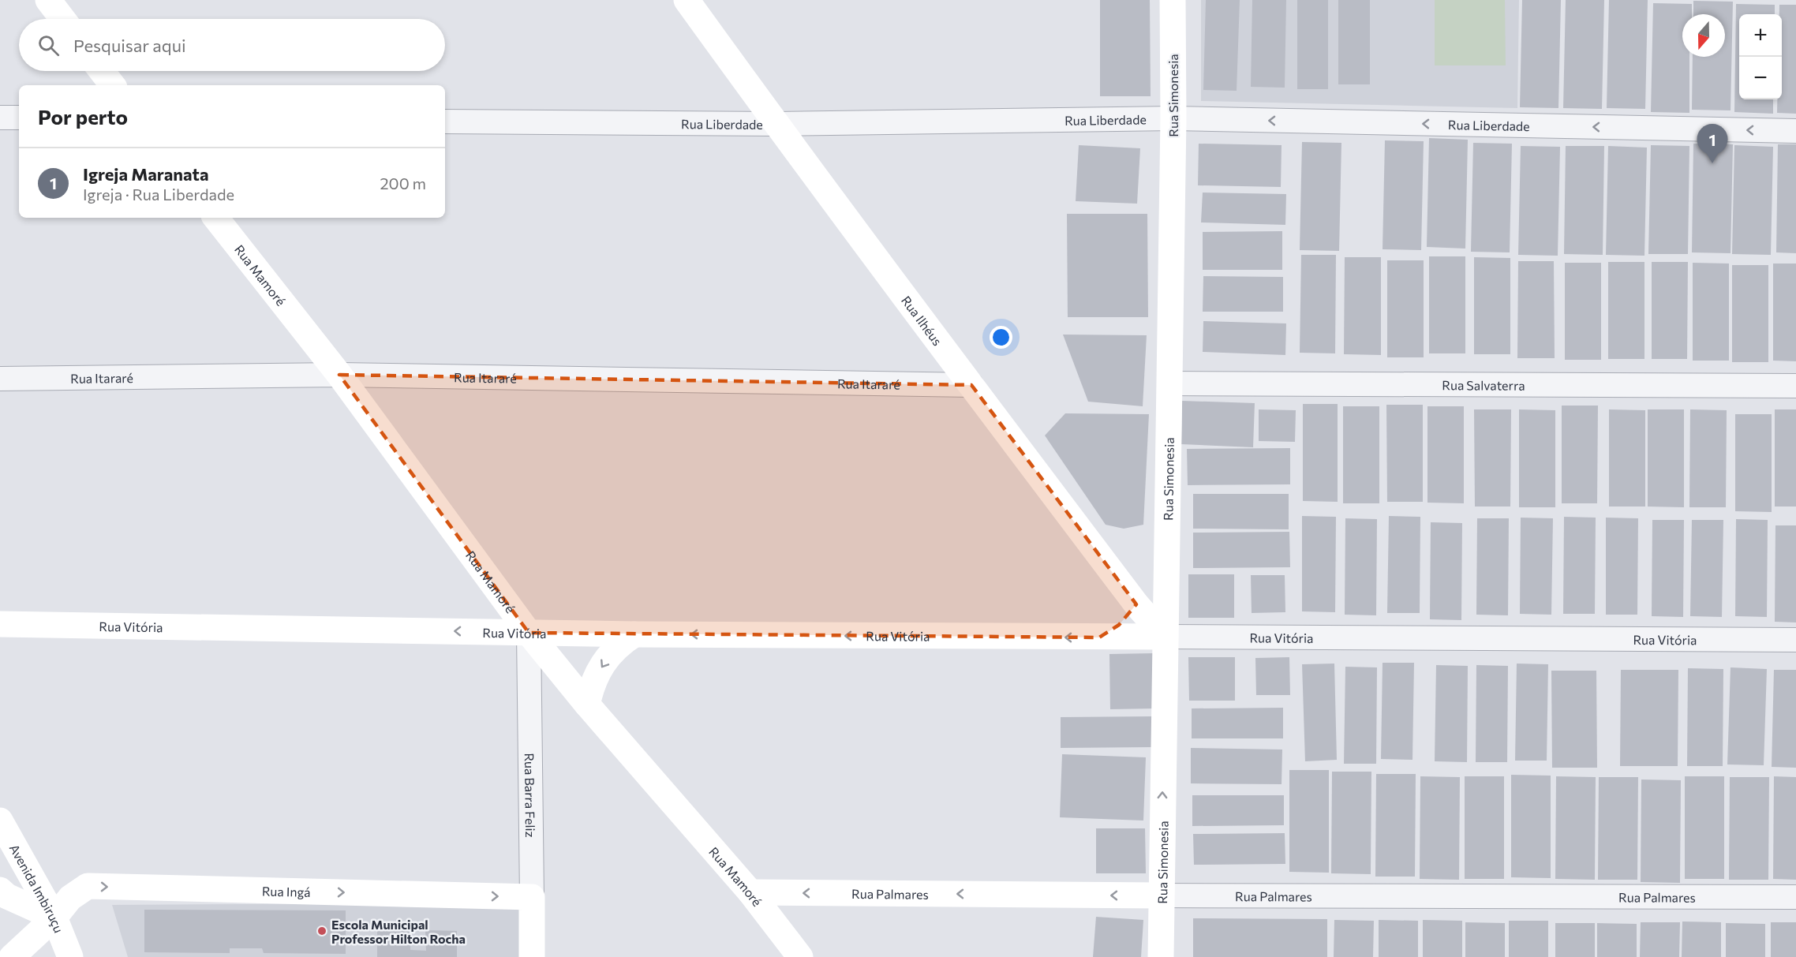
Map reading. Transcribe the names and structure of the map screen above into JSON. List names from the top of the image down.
{
  "streets": {
    "street": [
      "Rua Simonesia",
      "Rua Liberdade",
      "Rua Mamoré",
      "Rua Ilhéus",
      "Rua Itararé",
      "Rua Salvaterra",
      "Rua Vitória",
      "Rua Barra Feliz",
      "Avenida Imbiruçu",
      "Rua Ingá",
      "Rua Palmares"
    ]
  },
  "crossings": [
    ["Rua Simonesia", "Rua Liberdade"],
    ["Rua Simonesia", "Rua Ilhéus"],
    ["Rua Simonesia", "Rua Salvaterra"],
    ["Rua Simonesia", "Rua Vitória"],
    ["Rua Simonesia", "Rua Palmares"],
    ["Rua Liberdade", "Rua Ilhéus"],
    ["Rua Mamoré", "Rua Itararé"],
    ["Rua Mamoré", "Rua Vitória"],
    ["Rua Mamoré", "Rua Barra Feliz"],
    ["Rua Mamoré", "Rua Palmares"],
    ["Rua Ilhéus", "Rua Itararé"],
    ["Rua Ilhéus", "Rua Vitória"],
    ["Rua Vitória", "Rua Barra Feliz"],
    ["Rua Barra Feliz", "Rua Ingá"],
    ["Avenida Imbiruçu", "Rua Ingá"]
  ],
  "one_way": [
    "Rua Liberdade",
    "Rua Vitória",
    "Rua Ingá",
    "Rua Palmares"
  ],
  "places": ["Escola Municipal Professor Hilton Rocha"],
  "north": "bottom",
  "page": {
    "map_buttons": ["+", "−"],
    "search": "Pesquisar aqui",
    "heading": "Por perto",
    "pins": "1",
    "list": [
      {
        "mark": "1",
        "name": "Igreja Maranata",
        "note": "Igreja · Rua Liberdade",
        "value": "200 m"
      }
    ]
  }
}
